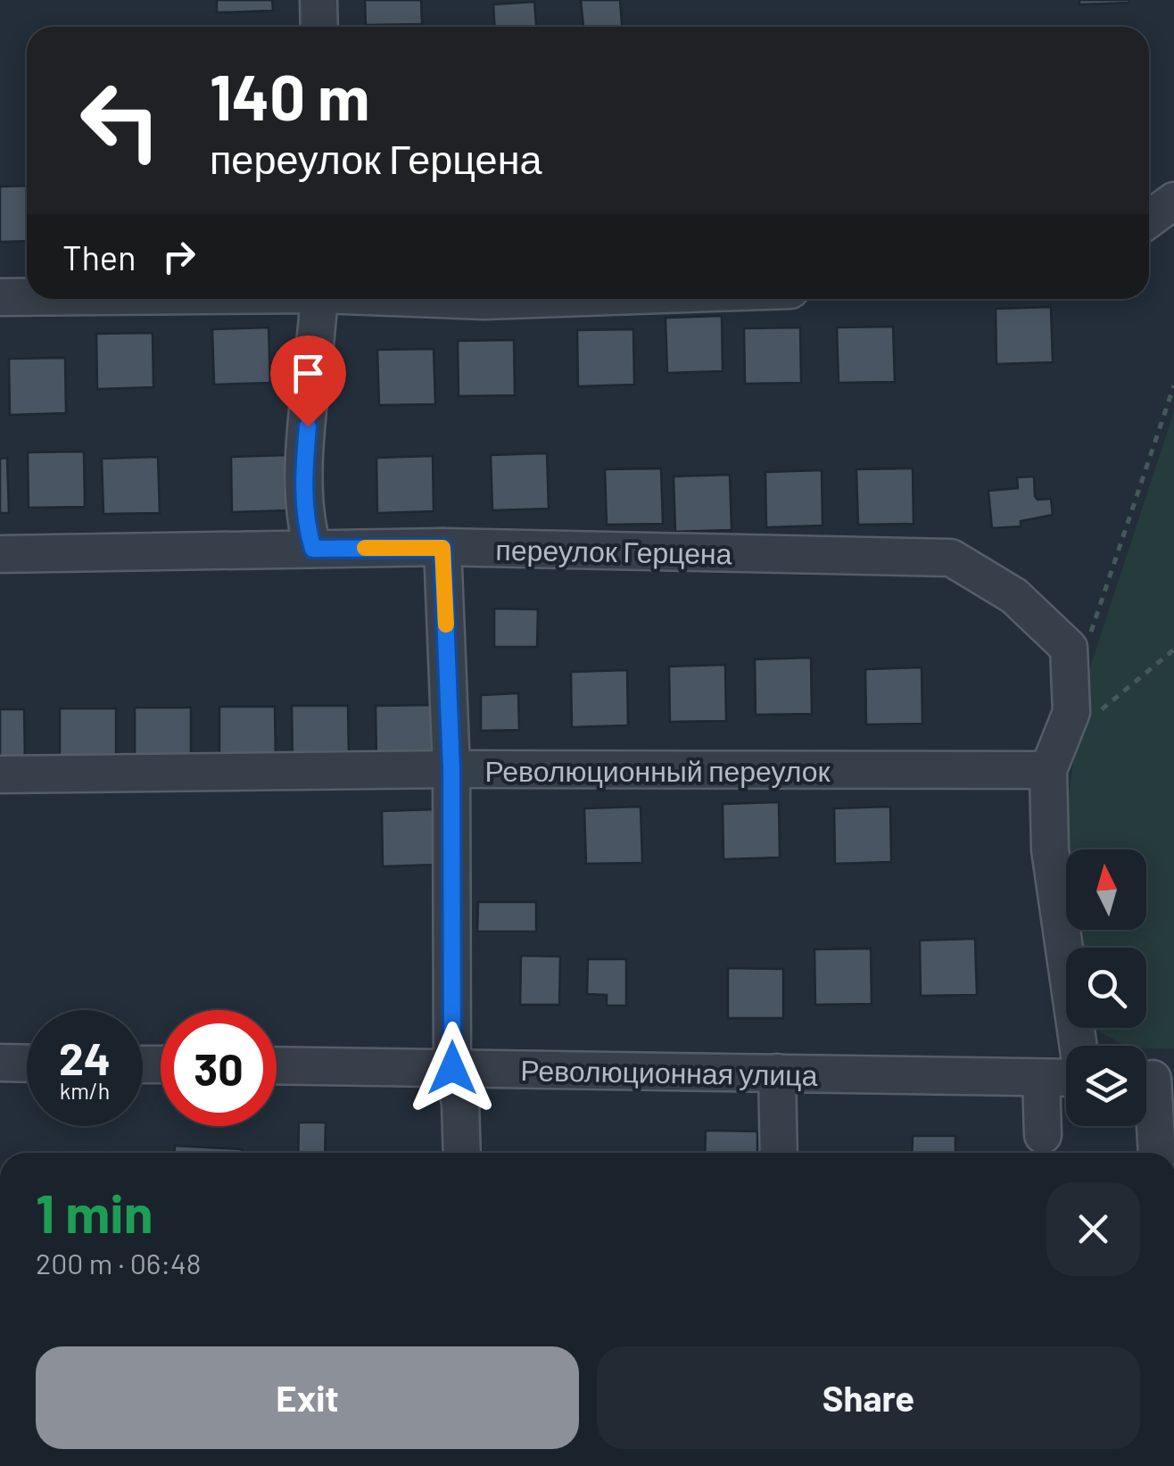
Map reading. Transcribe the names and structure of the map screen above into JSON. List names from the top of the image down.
{
  "streets": {
    "street": ["переулок Герцена", "Революционный переулок", "Революционная улица"]
  },
  "crossings": [
    ["переулок Герцена", "Революционный переулок"]
  ],
  "north": "top",
  "page": {
    "turn": ["140 m", "переулок Герцена"],
    "then": "Then",
    "speed": "24 km/h",
    "limit": "30",
    "heading": ["1 min", "200 m · 06:48"],
    "buttons": ["Exit", "Share"]
  }
}
